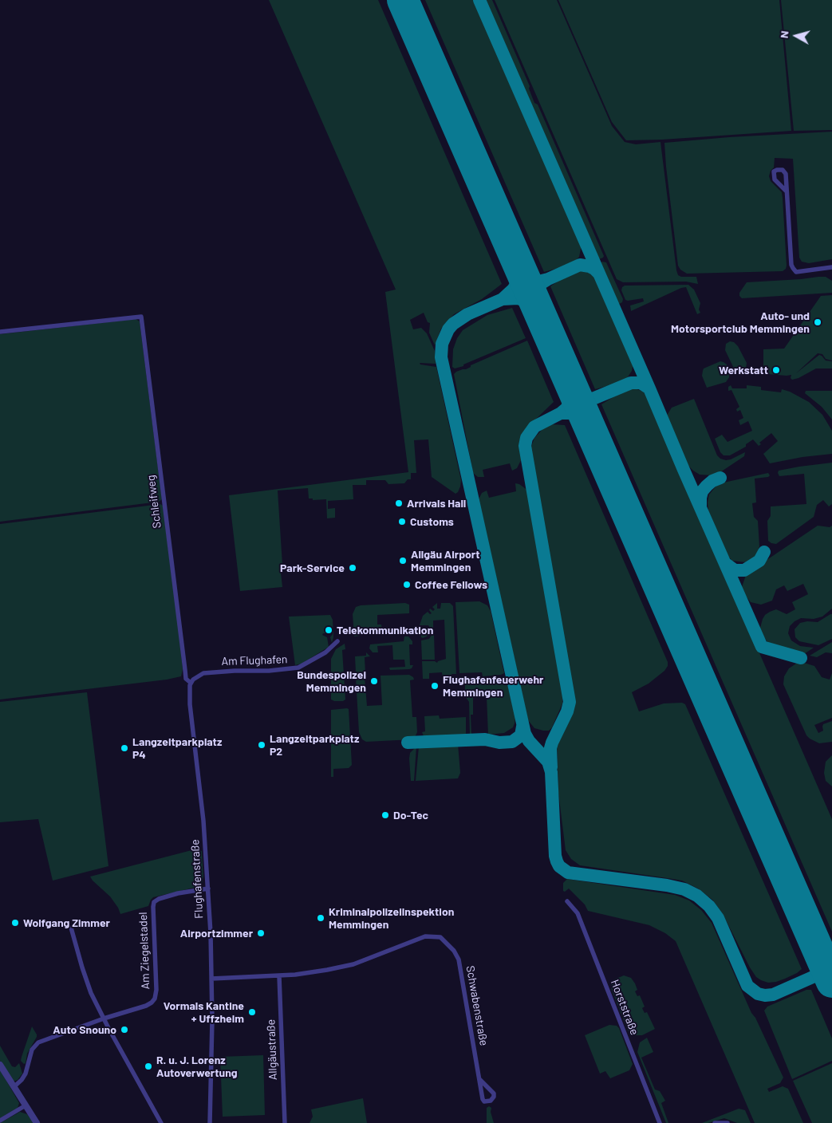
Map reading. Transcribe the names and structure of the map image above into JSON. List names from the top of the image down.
{
  "streets": {
    "street": [
      "Schleifweg",
      "Am Flughafen",
      "Flughafenstraße",
      "Am Ziegelstadel",
      "Schwabenstraße",
      "Horststraße",
      "Allgäustraße"
    ]
  },
  "crossings": [
    ["Schleifweg", "Am Flughafen"],
    ["Schleifweg", "Flughafenstraße"],
    ["Am Flughafen", "Flughafenstraße"],
    ["Flughafenstraße", "Am Ziegelstadel"],
    ["Flughafenstraße", "Schwabenstraße"],
    ["Schwabenstraße", "Allgäustraße"]
  ],
  "places": [
    "Auto- und Motorsportclub Memmingen",
    "Werkstatt",
    "Arrivals Hall",
    "Customs",
    "Allgäu Airport Memmingen",
    "Park-Service",
    "Coffee Fellows",
    "Telekommunikation",
    "Bundespolizei Memmingen",
    "Flughafenfeuerwehr Memmingen",
    "Langzeitparkplatz P2",
    "Langzeitparkplatz P4",
    "Do-Tec",
    "Kriminalpolizeiinspektion Memmingen",
    "Wolfgang Zimmer",
    "Airportzimmer",
    "Vormals Kantine + Uffzheim",
    "Auto Snouno",
    "R. u. J. Lorenz Autoverwertung"
  ],
  "north": "left"
}
